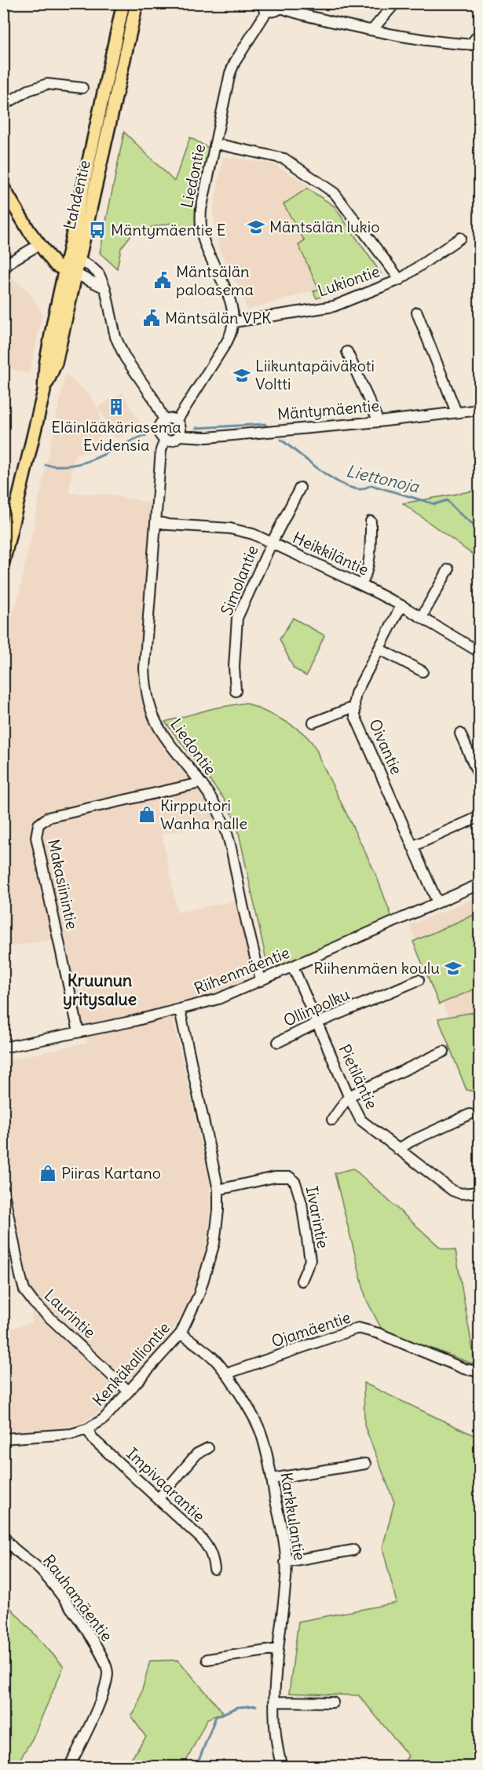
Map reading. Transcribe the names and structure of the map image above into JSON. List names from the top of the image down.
{
  "streets": {
    "main road": ["Lahdentie"],
    "street": [
      "Liedontie",
      "Lukiontie",
      "Mäntymäentie",
      "Heikkiläntie",
      "Simolantie",
      "Oivantie",
      "Makasiinintie",
      "Riihenmäentie",
      "Ollinpolku",
      "Pietiläntie",
      "Iivarintie",
      "Laurintie",
      "Ojamäentie",
      "Kenkäkalliontie",
      "Impivaarantie",
      "Karkkulantie",
      "Rauhamäentie"
    ]
  },
  "crossings": [
    ["Liedontie", "Lukiontie"],
    ["Liedontie", "Mäntymäentie"],
    ["Liedontie", "Heikkiläntie"],
    ["Liedontie", "Makasiinintie"],
    ["Liedontie", "Riihenmäentie"],
    ["Heikkiläntie", "Simolantie"],
    ["Heikkiläntie", "Oivantie"],
    ["Oivantie", "Riihenmäentie"],
    ["Makasiinintie", "Riihenmäentie"],
    ["Riihenmäentie", "Pietiläntie"],
    ["Riihenmäentie", "Kenkäkalliontie"],
    ["Ollinpolku", "Pietiläntie"],
    ["Iivarintie", "Kenkäkalliontie"],
    ["Laurintie", "Kenkäkalliontie"],
    ["Kenkäkalliontie", "Impivaarantie"],
    ["Kenkäkalliontie", "Karkkulantie"]
  ],
  "districts": ["Kruunun yritysalue"],
  "water": ["Liettonoja"],
  "places": {
    "school or university": ["Mäntsälän lukio", "Liikuntapäiväkoti Voltti", "Riihenmäen koulu"],
    "bus stop": ["Mäntymäentie E"],
    "public building": ["Mäntsälän paloasema", "Mäntsälän VPK"],
    "building": ["Eläinlääkäriasema Evidensia"],
    "shop": ["Kirpputori Wanha nalle", "Piiras Kartano"]
  }
}
